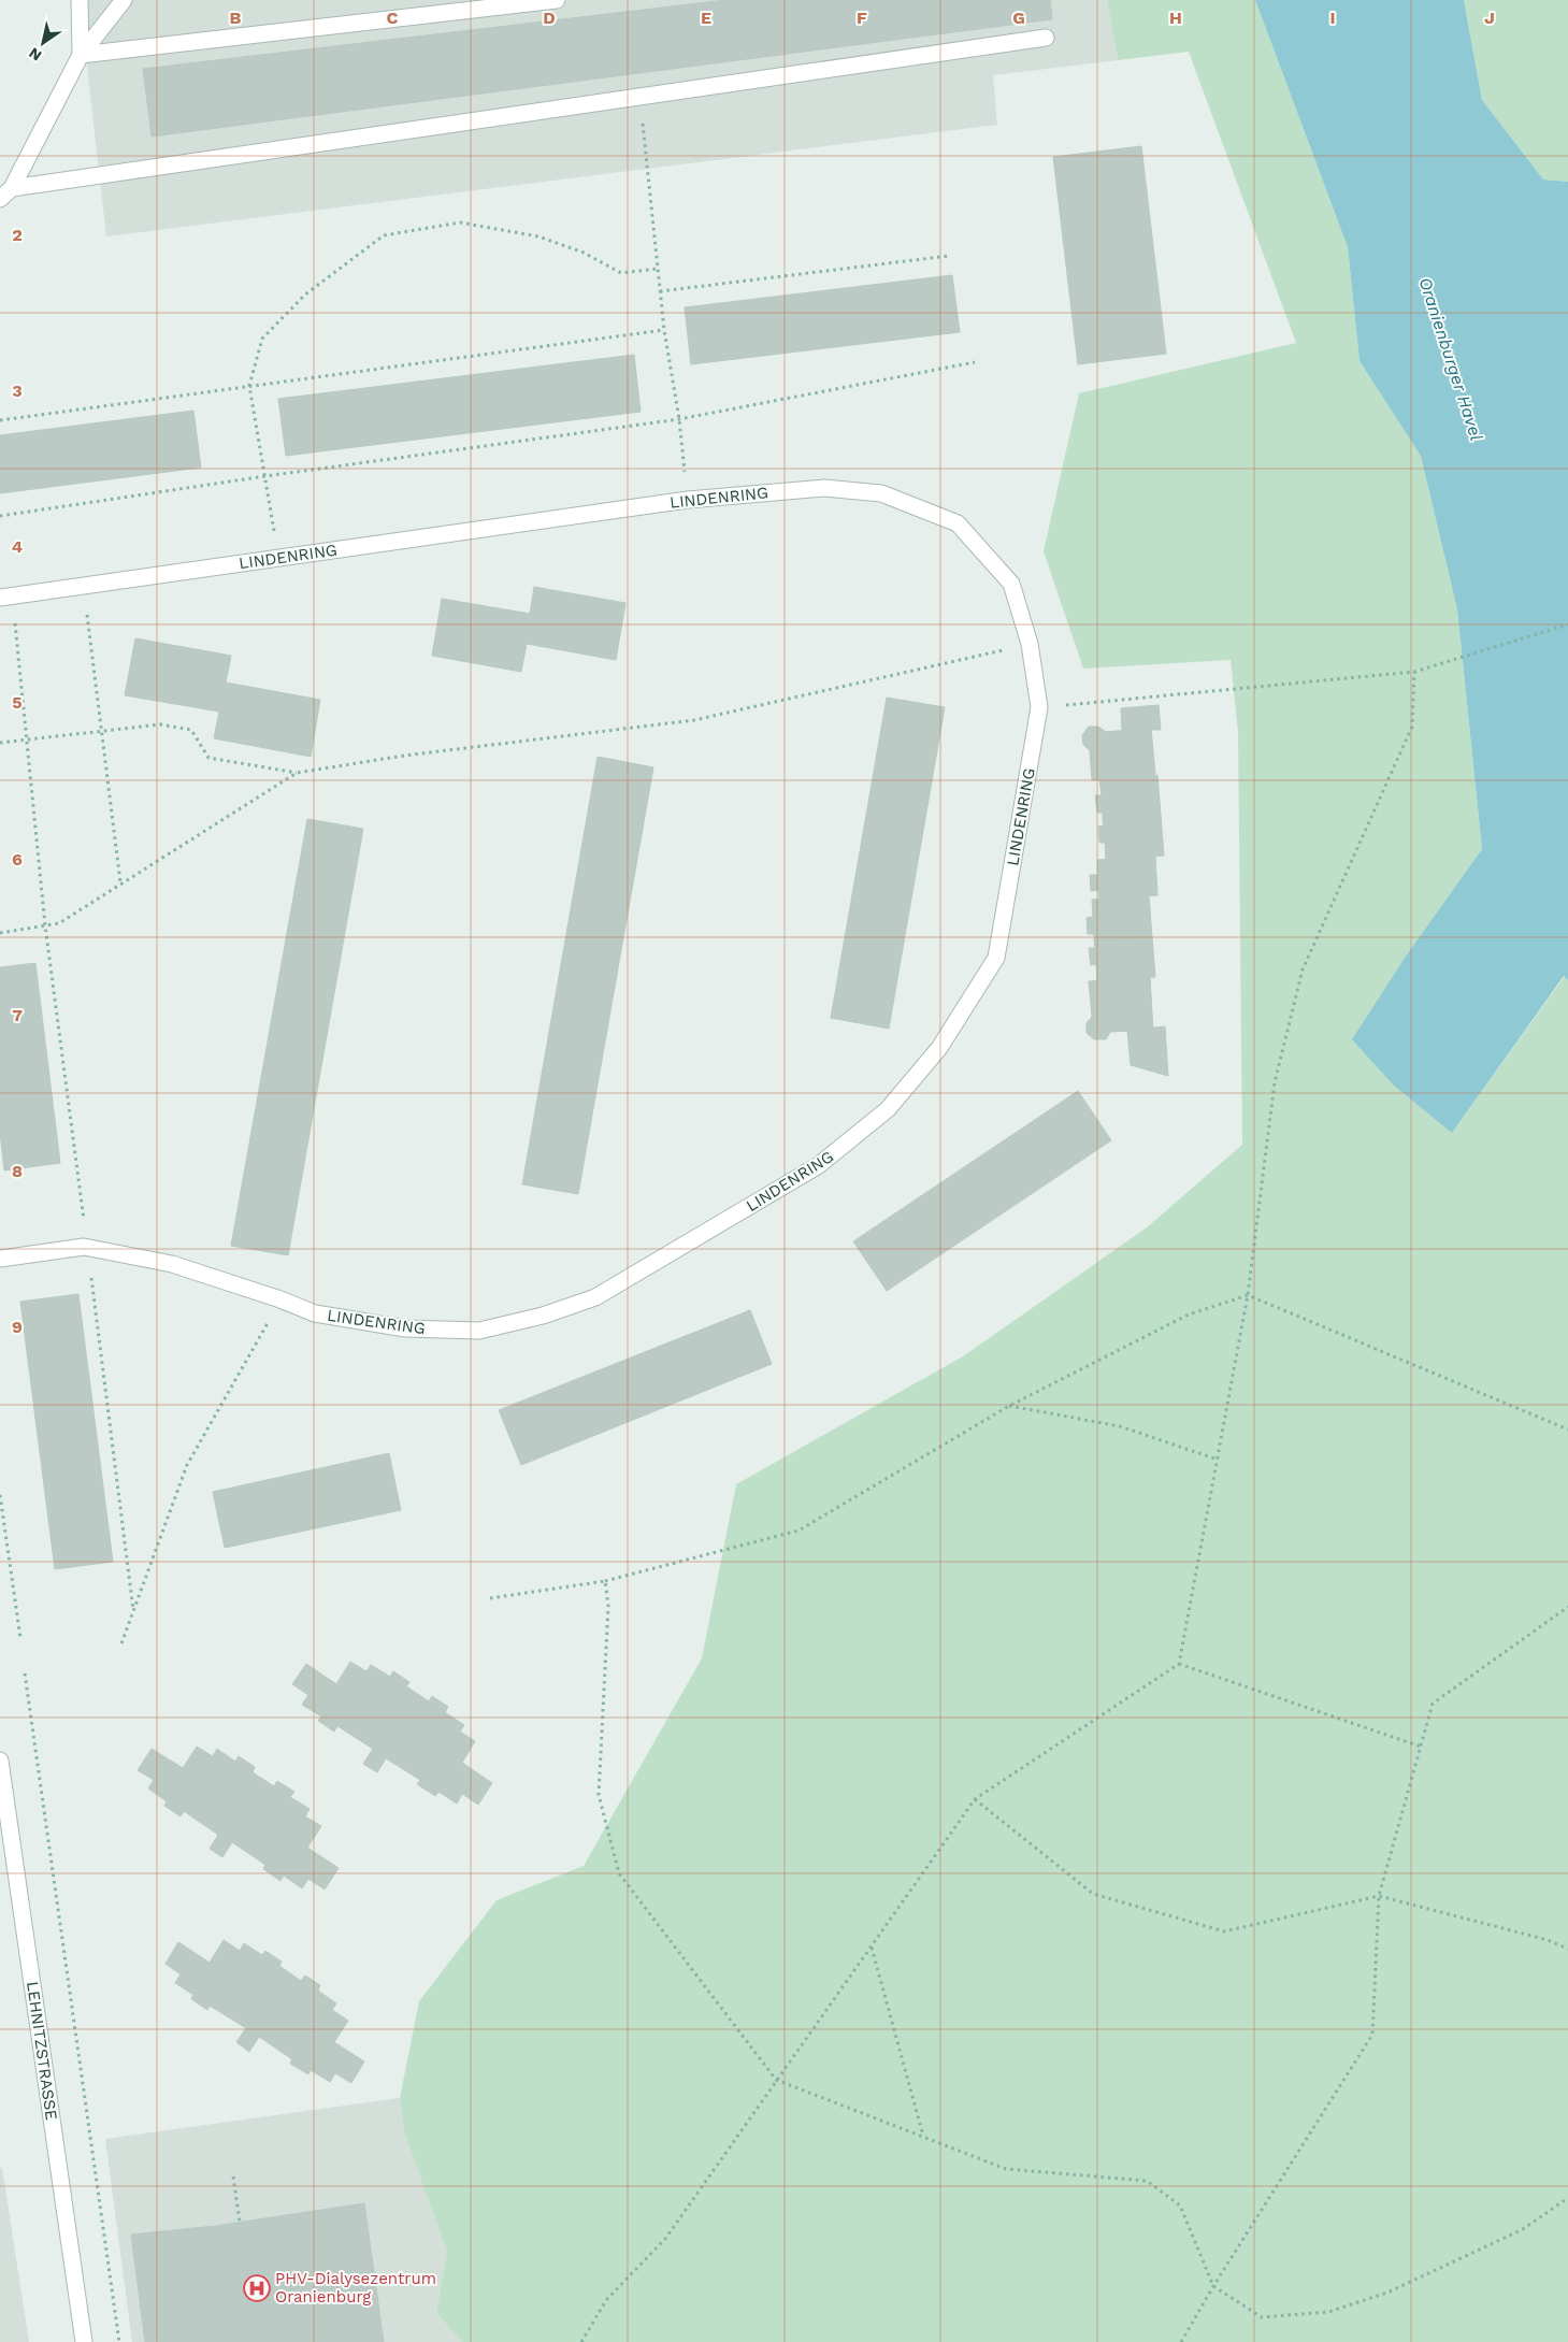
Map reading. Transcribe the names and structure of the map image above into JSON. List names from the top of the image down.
{
  "streets": {
    "street": ["LINDENRING", "LEHNITZSTRASSE"]
  },
  "water": ["Oranienburger Havel"],
  "places": {
    "hospital": ["PHV-Dialysezentrum Oranienburg"]
  },
  "north": "bottom left",
  "grid": {
    "columns": [
      "B",
      "C",
      "D",
      "E",
      "F",
      "G",
      "H",
      "I",
      "J"
    ],
    "rows": [
      "2",
      "3",
      "4",
      "5",
      "6",
      "7",
      "8",
      "9"
    ]
  }
}
